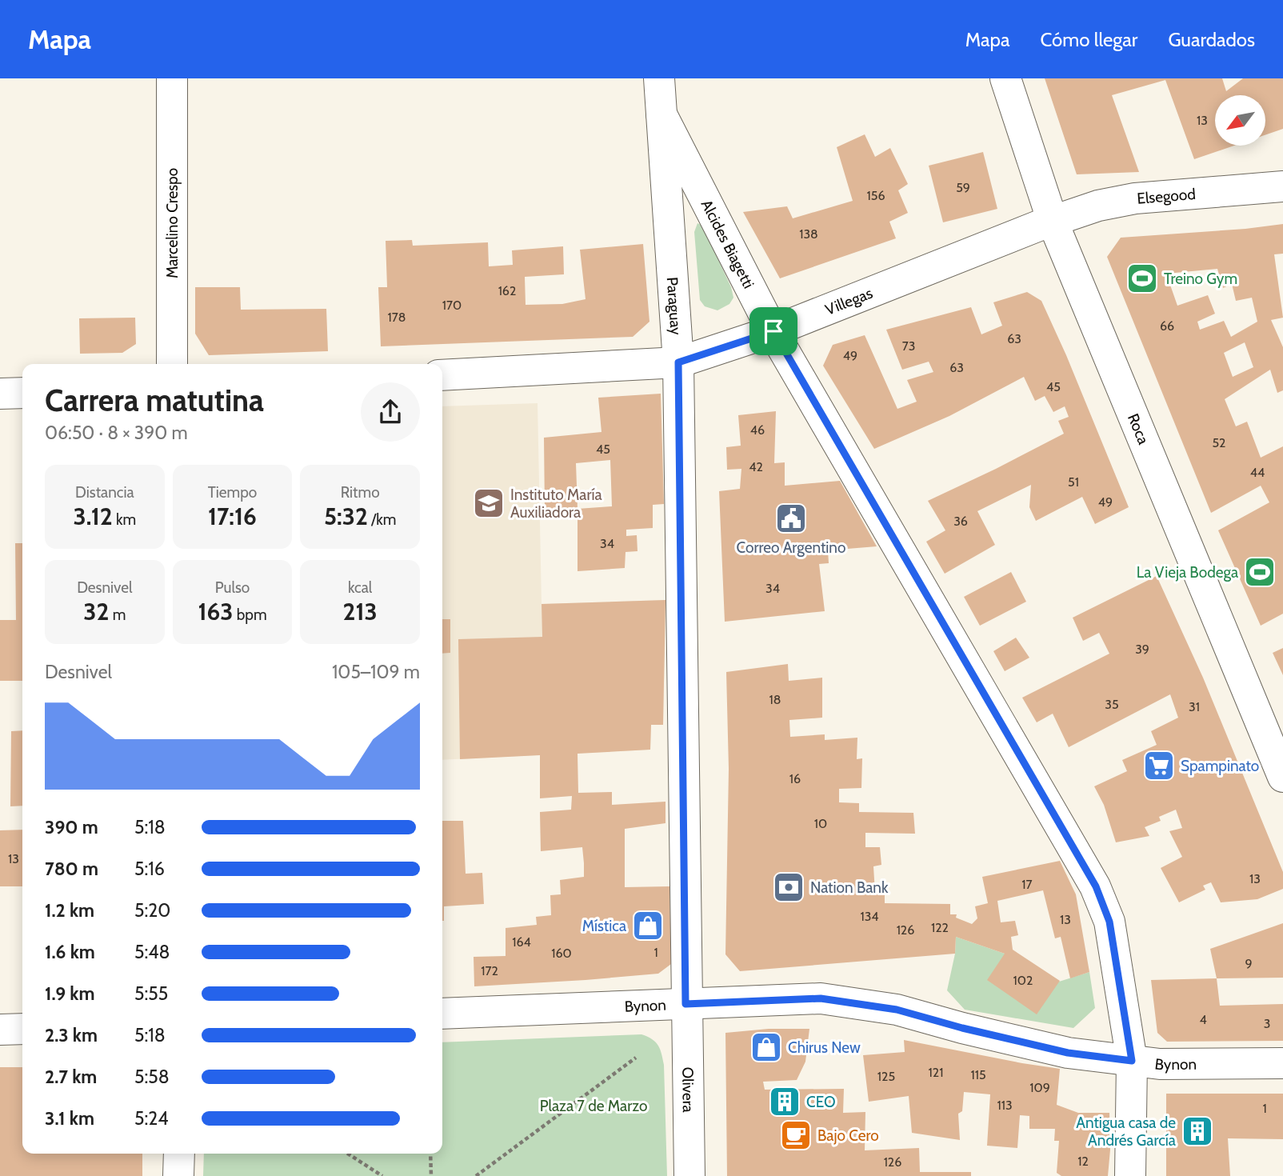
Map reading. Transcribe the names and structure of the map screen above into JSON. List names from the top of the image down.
{
  "streets": {
    "street": [
      "Elsegood",
      "Marcelino Crespo",
      "Alcides Biagetti",
      "Villegas",
      "Paraguay",
      "Roca",
      "Bynon",
      "Olivera"
    ]
  },
  "crossings": [
    ["Elsegood", "Villegas"],
    ["Elsegood", "Roca"],
    ["Alcides Biagetti", "Villegas"],
    ["Alcides Biagetti", "Paraguay"],
    ["Alcides Biagetti", "Bynon"],
    ["Villegas", "Paraguay"],
    ["Villegas", "Roca"],
    ["Paraguay", "Bynon"],
    ["Paraguay", "Olivera"],
    ["Bynon", "Olivera"]
  ],
  "parks": ["Plaza 7 de Marzo"],
  "places": {
    "sports": ["Treino Gym", "La Vieja Bodega"],
    "school or university": ["Instituto María Auxiliadora"],
    "public building": ["Correo Argentino"],
    "supermarket": ["Spampinato"],
    "bank": ["Nation Bank"],
    "shop": ["Mística", "Chirus New"],
    "building": ["CEO", "Antigua casa de Andrés García"],
    "cafe": ["Bajo Cero"]
  },
  "house_numbers": [
    "13",
    "59",
    "156",
    "138",
    "162",
    "170",
    "178",
    "66",
    "63",
    "73",
    "49",
    "63",
    "45",
    "46",
    "52",
    "45",
    "42",
    "44",
    "51",
    "49",
    "36",
    "34",
    "34",
    "39",
    "18",
    "35",
    "31",
    "16",
    "10",
    "13",
    "13",
    "17",
    "134",
    "13",
    "122",
    "126",
    "164",
    "1",
    "160",
    "9",
    "172",
    "102",
    "4",
    "3",
    "121",
    "115",
    "125",
    "109",
    "113",
    "1",
    "12",
    "126"
  ],
  "north": "bottom left",
  "page": {
    "header": "Mapa",
    "nav": ["Mapa", "Cómo llegar", "Guardados"],
    "heading": ["Carrera matutina", "06:50 · 8 × 390 m"],
    "stats": [
      ["Distancia", "3.12 km"],
      ["Tiempo", "17:16"],
      ["Ritmo", "5:32 /km"],
      ["Desnivel", "32 m"],
      ["Pulso", "163 bpm"],
      ["kcal", "213"]
    ],
    "chart": ["Desnivel", "105–109 m"],
    "list": [
      {
        "name": "390 m",
        "note": "5:18"
      },
      {
        "name": "780 m",
        "note": "5:16"
      },
      {
        "name": "1.2 km",
        "note": "5:20"
      },
      {
        "name": "1.6 km",
        "note": "5:48"
      },
      {
        "name": "1.9 km",
        "note": "5:55"
      },
      {
        "name": "2.3 km",
        "note": "5:18"
      },
      {
        "name": "2.7 km",
        "note": "5:58"
      },
      {
        "name": "3.1 km",
        "note": "5:24"
      }
    ]
  }
}
